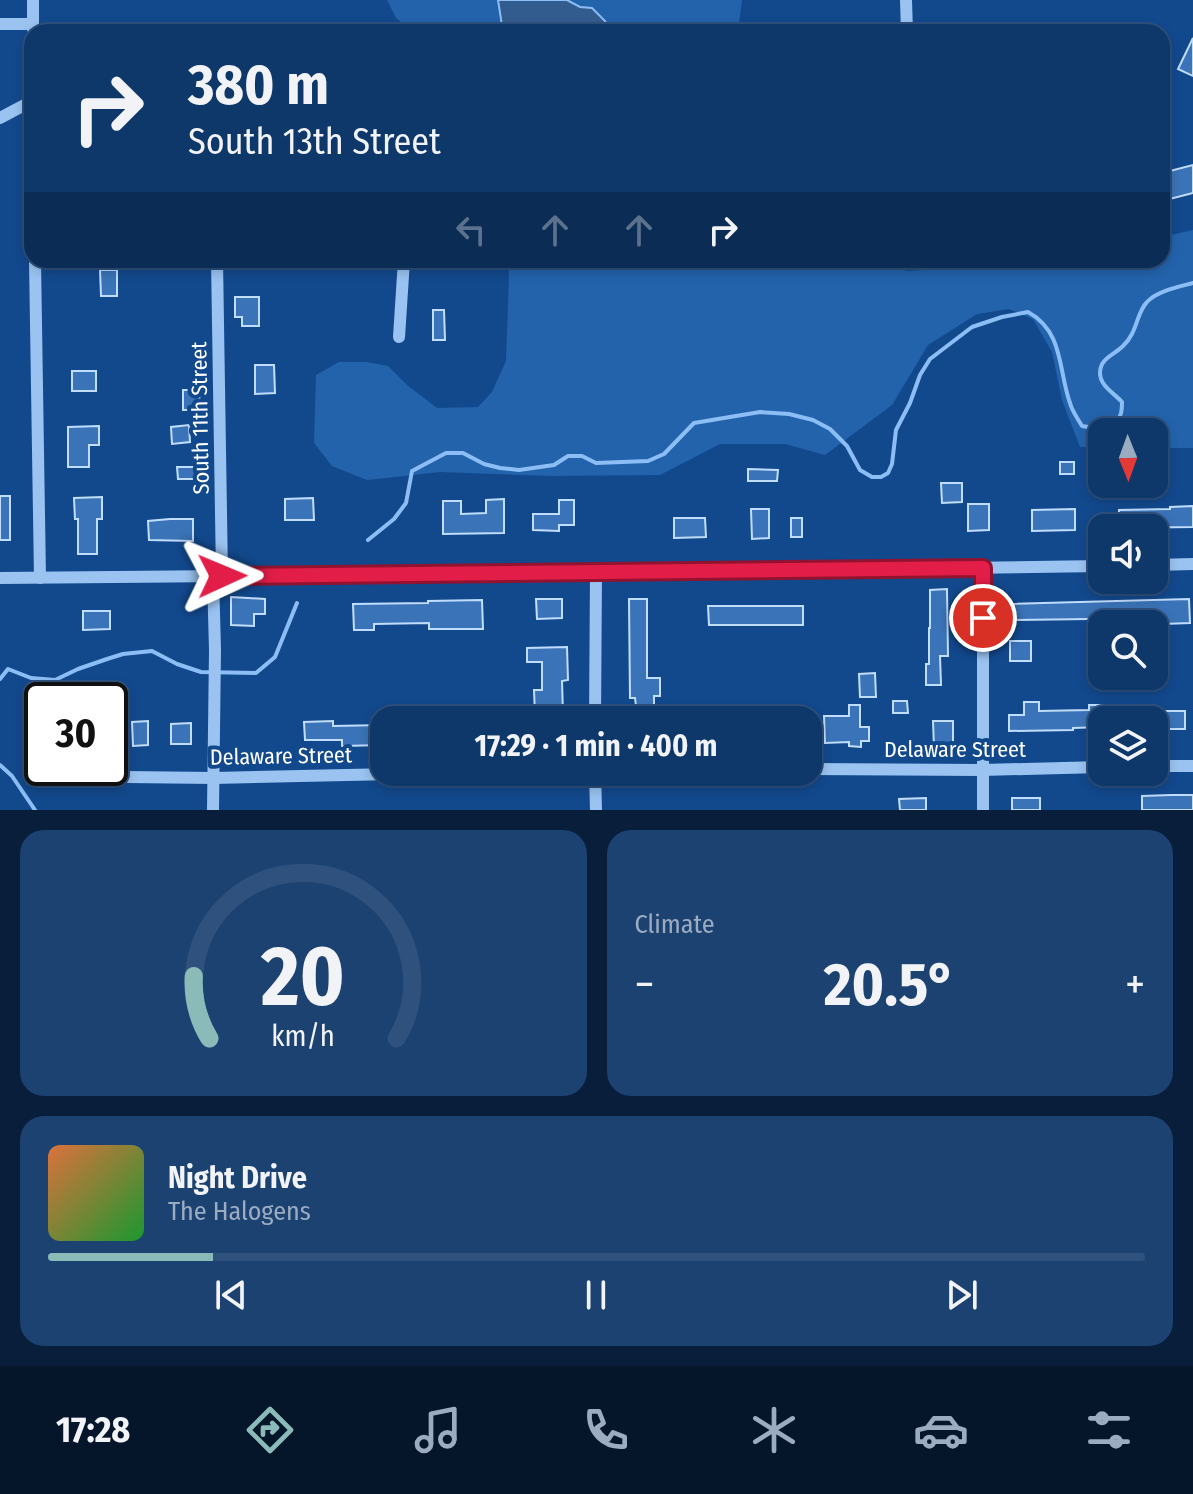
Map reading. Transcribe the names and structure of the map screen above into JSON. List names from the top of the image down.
{
  "streets": {
    "street": ["South 11th Street", "Delaware Street"]
  },
  "crossings": [
    ["South 11th Street", "Delaware Street"]
  ],
  "north": "bottom",
  "page": {
    "turn": ["380 m", "South 13th Street"],
    "limit": "30",
    "trip": "17:29 · 1 min · 400 m",
    "tile": "Climate",
    "heat": ["−", "20.5°", "+"],
    "song": ["Night Drive", "The Halogens"],
    "tabs": "17:28",
    "gauge": ["20", "km/h"]
  }
}
